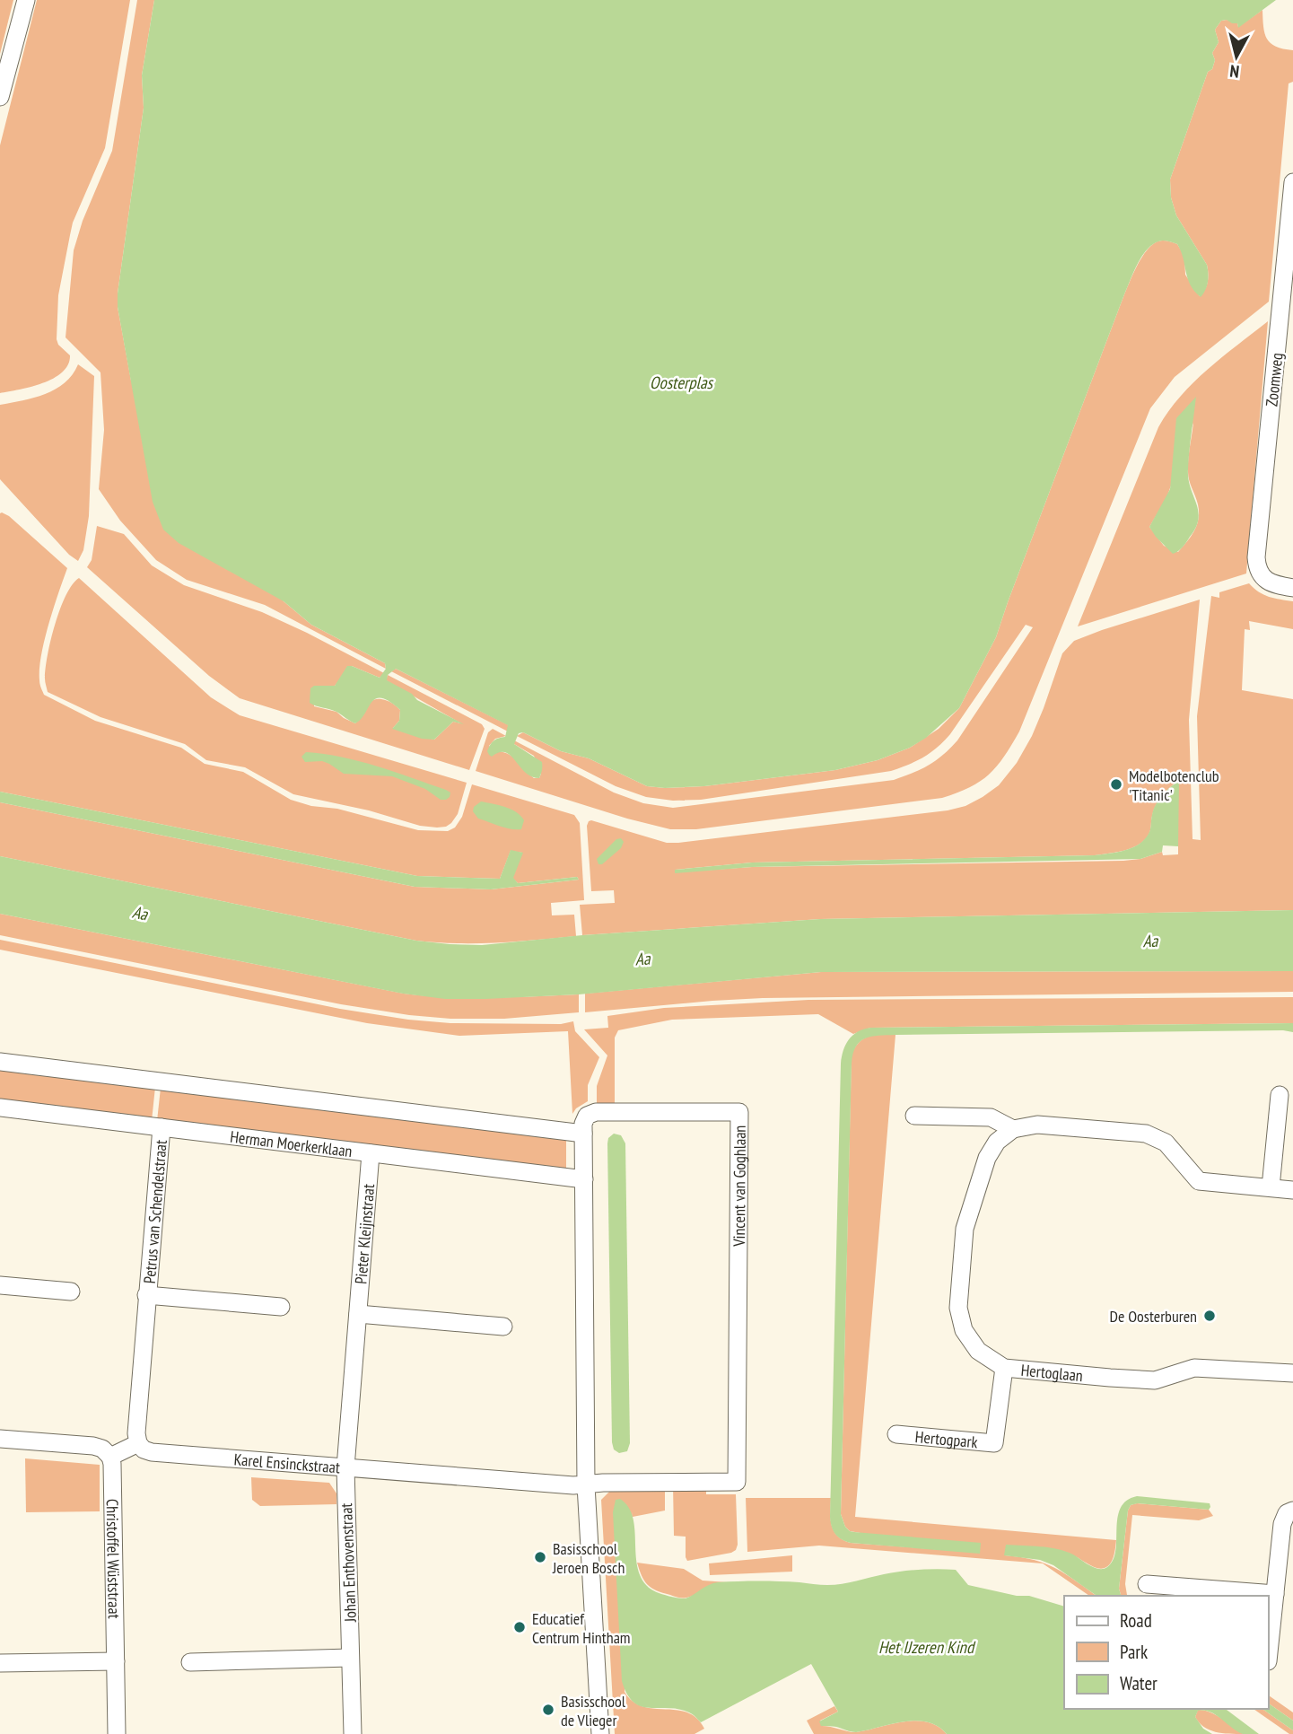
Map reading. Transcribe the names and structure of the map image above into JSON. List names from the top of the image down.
{
  "streets": {
    "street": [
      "Zoomweg",
      "Herman Moerkerklaan",
      "Vincent van Goghlaan",
      "Petrus van Schendelstraat",
      "Pieter Kleijnstraat",
      "Hertoglaan",
      "Hertogpark",
      "Karel Ensinckstraat",
      "Christoffel Wüststraat",
      "Johan Enthovenstraat"
    ]
  },
  "crossings": [
    ["Herman Moerkerklaan", "Petrus van Schendelstraat"],
    ["Herman Moerkerklaan", "Pieter Kleijnstraat"],
    ["Vincent van Goghlaan", "Karel Ensinckstraat"],
    ["Petrus van Schendelstraat", "Karel Ensinckstraat"],
    ["Pieter Kleijnstraat", "Karel Ensinckstraat"],
    ["Pieter Kleijnstraat", "Johan Enthovenstraat"],
    ["Hertoglaan", "Hertogpark"],
    ["Karel Ensinckstraat", "Johan Enthovenstraat"]
  ],
  "water": ["Oosterplas", "Aa", "Het IJzeren Kind"],
  "places": [
    "Modelbotenclub 'Titanic'",
    "De Oosterburen",
    "Basisschool Jeroen Bosch",
    "Educatief Centrum Hintham",
    "Basisschool de Vlieger"
  ],
  "legend": ["Road", "Park", "Water"],
  "north": "bottom"
}
